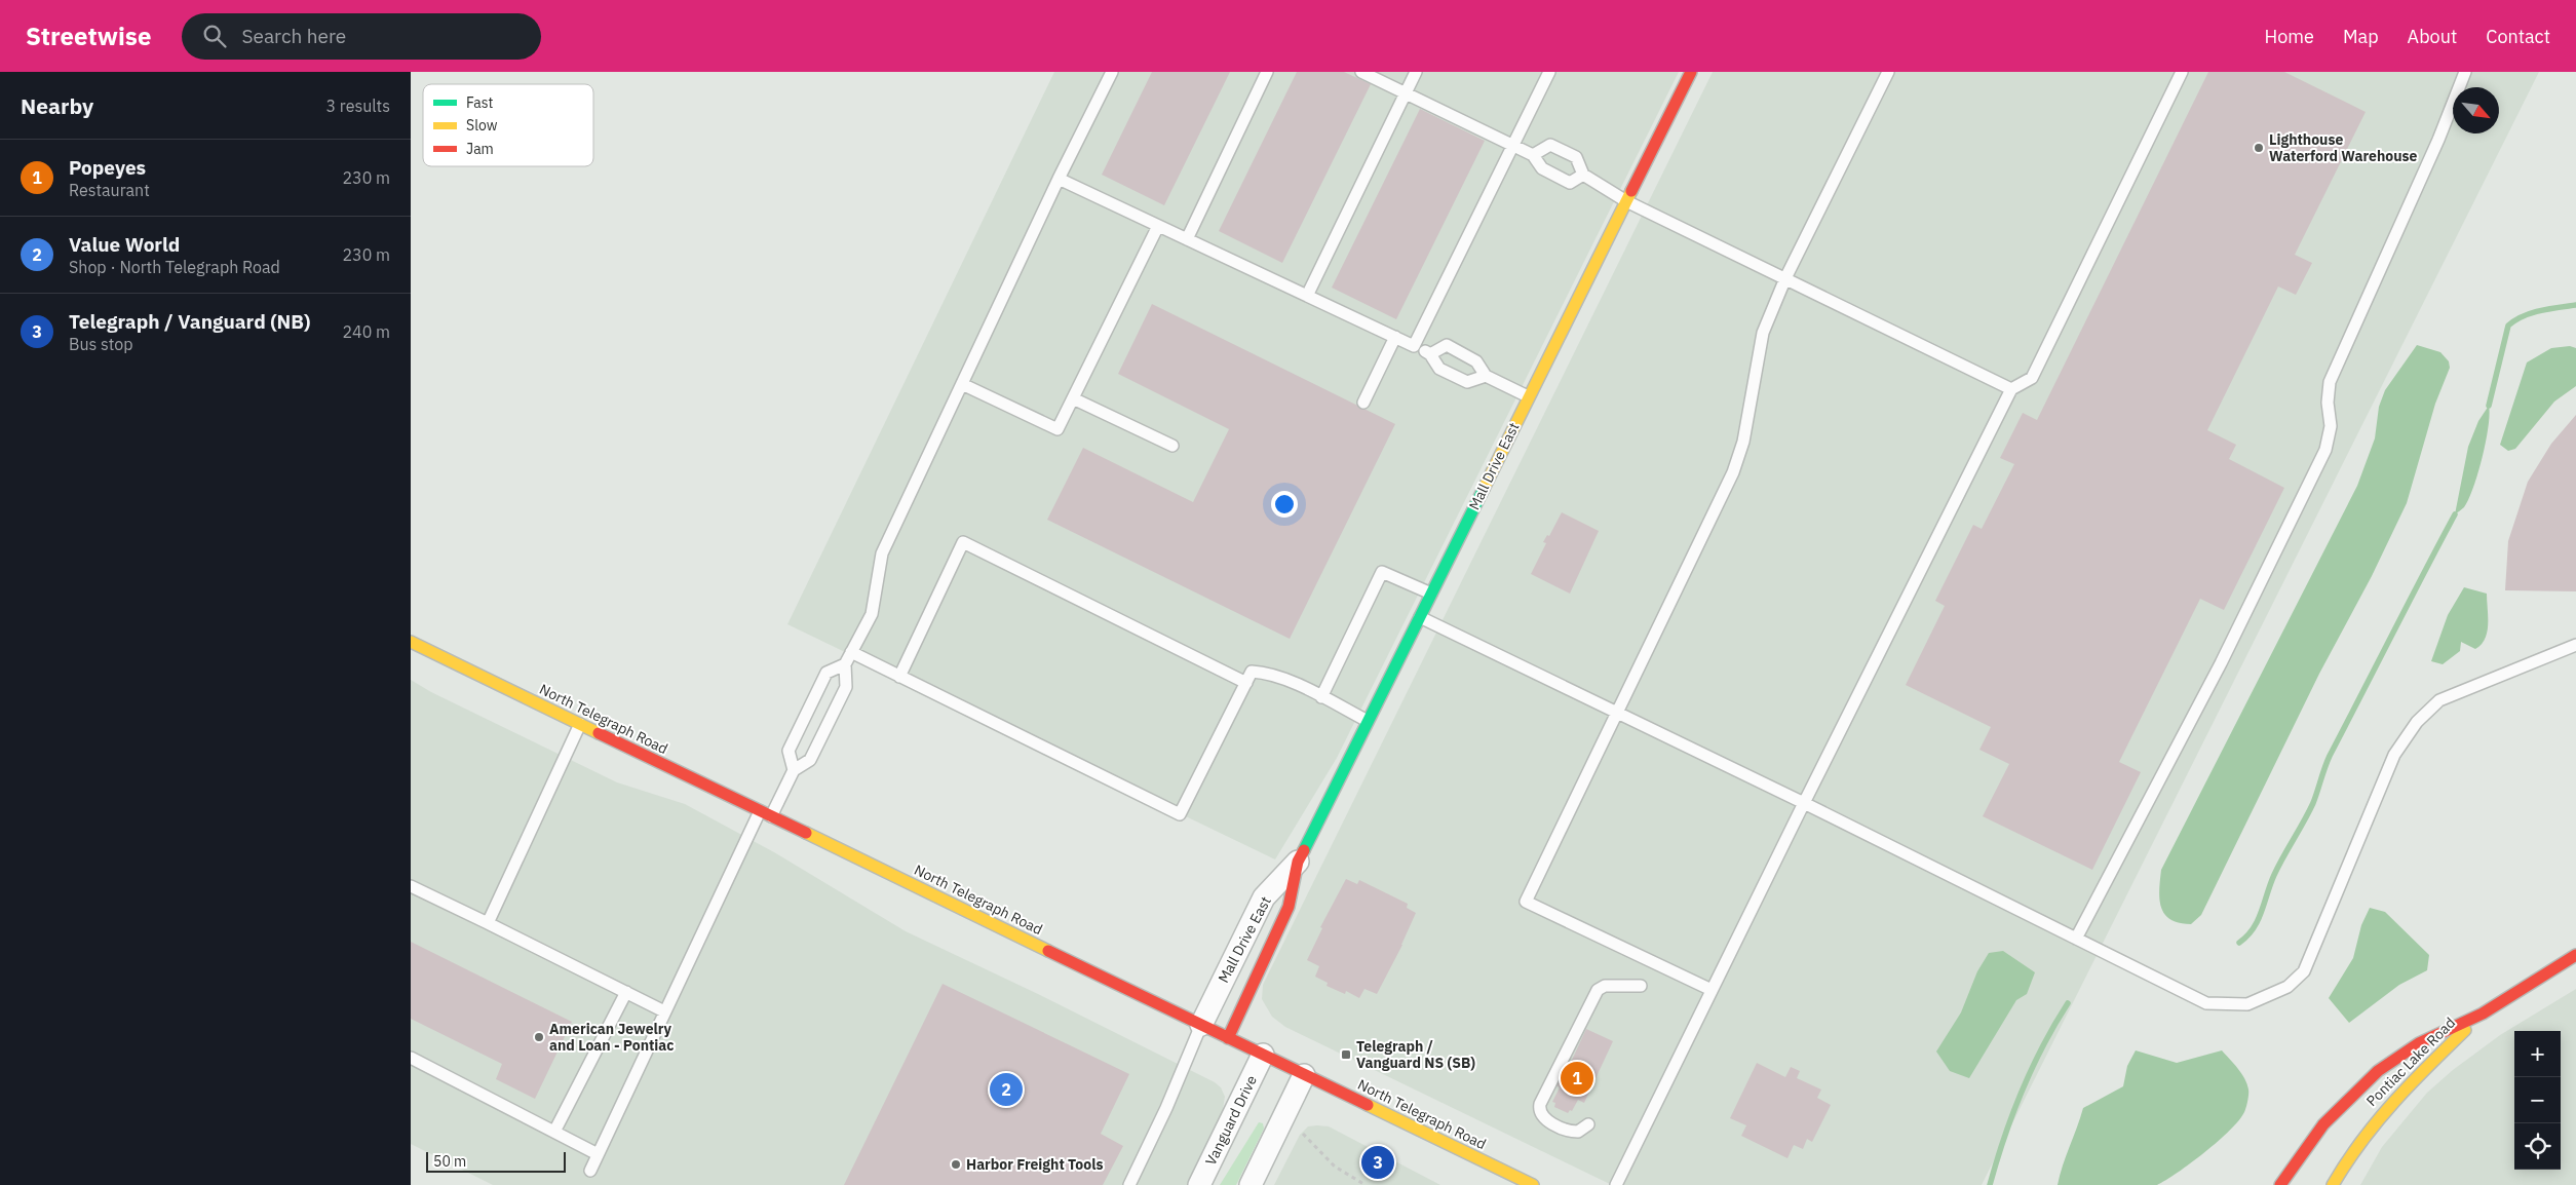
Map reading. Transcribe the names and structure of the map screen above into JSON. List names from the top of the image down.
{
  "streets": {
    "main road": ["Mall Drive East", "North Telegraph Road", "Pontiac Lake Road"],
    "street": ["Vanguard Drive"]
  },
  "crossings": [
    ["Mall Drive East", "North Telegraph Road"],
    ["North Telegraph Road", "Vanguard Drive"]
  ],
  "places": {
    "other": ["Lighthouse Waterford Warehouse", "American Jewelry and Loan - Pontiac", "Harbor Freight Tools"],
    "transit": ["Telegraph / Vanguard NS (SB)"]
  },
  "legend": ["Fast", "Slow", "Jam"],
  "scale_bar": "50 m",
  "north": "bottom right",
  "page": {
    "header": "Streetwise",
    "search": "Search here",
    "nav": [
      "Home",
      "Map",
      "About",
      "Contact"
    ],
    "heading": ["Nearby", "3 results"],
    "list": [
      {
        "mark": "1",
        "name": "Popeyes",
        "note": "Restaurant",
        "value": "230 m"
      },
      {
        "mark": "2",
        "name": "Value World",
        "note": "Shop · North Telegraph Road",
        "value": "230 m"
      },
      {
        "mark": "3",
        "name": "Telegraph / Vanguard (NB)",
        "note": "Bus stop",
        "value": "240 m"
      }
    ],
    "map_buttons": ["+", "−"],
    "pins": ["1", "2", "3"],
    "scale": "50 m"
  }
}
